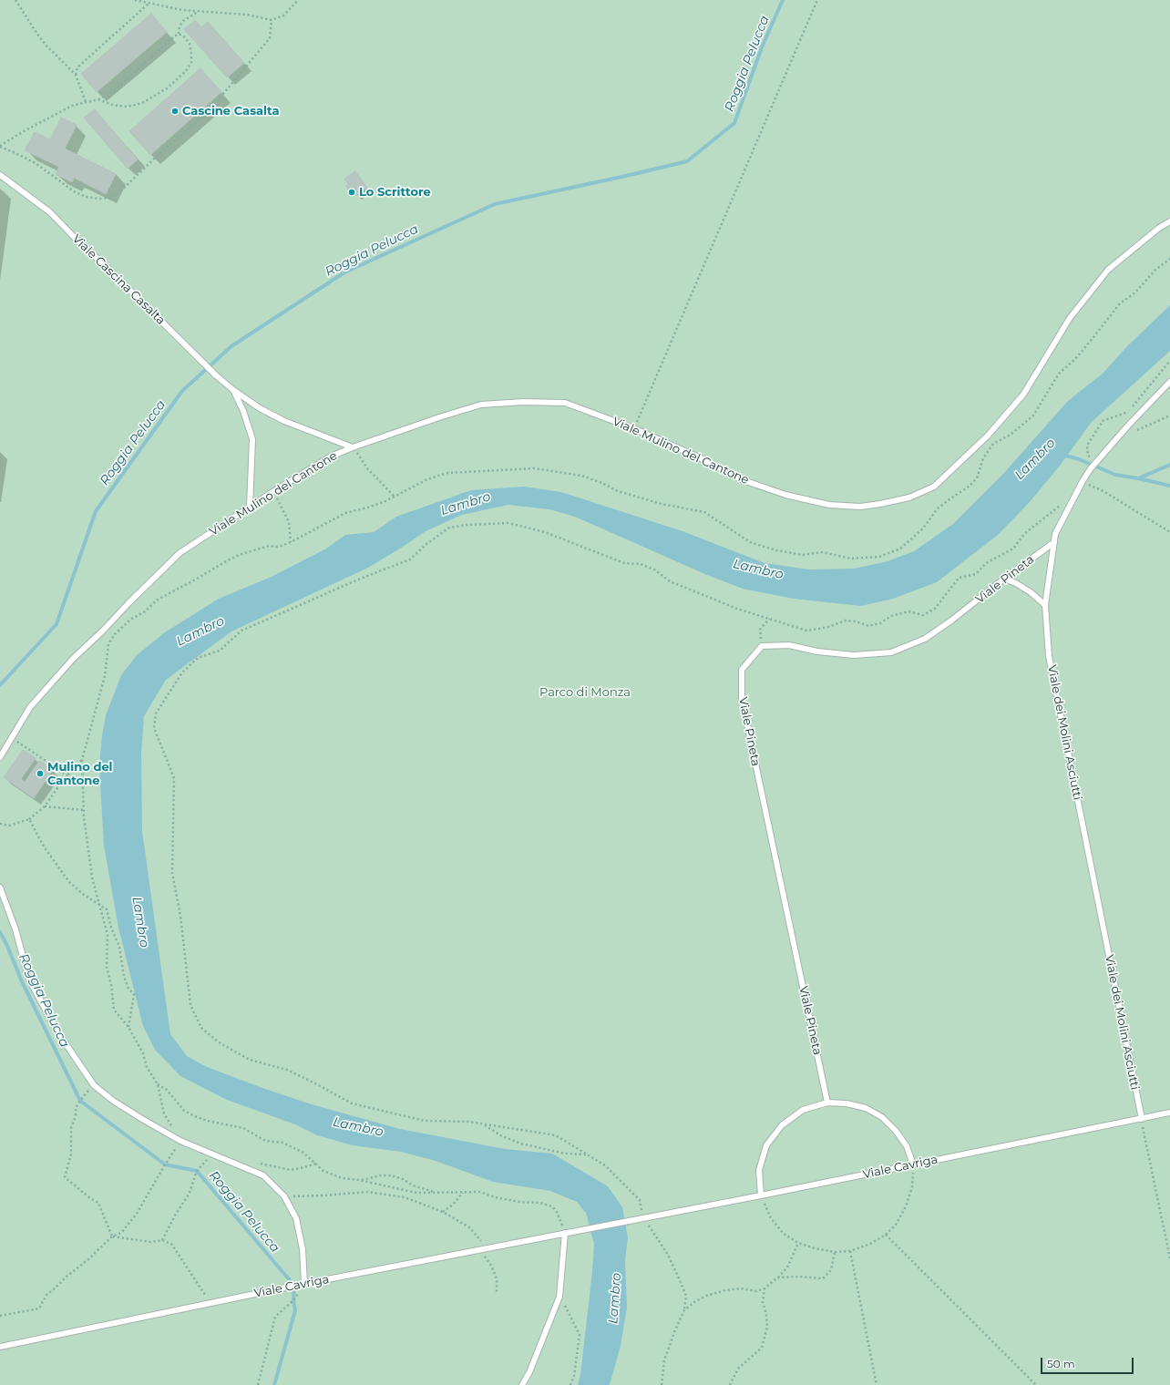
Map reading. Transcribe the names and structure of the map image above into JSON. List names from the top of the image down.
{
  "streets": {
    "lane": [
      "Viale Cascina Casalta",
      "Viale Mulino del Cantone",
      "Viale Pineta",
      "Viale dei Molini Asciutti",
      "Viale Cavriga"
    ]
  },
  "crossings": [
    ["Viale Cascina Casalta", "Viale Mulino del Cantone"],
    ["Viale Pineta", "Viale dei Molini Asciutti"],
    ["Viale dei Molini Asciutti", "Viale Cavriga"]
  ],
  "water": ["Roggia Pelucca", "Lambro"],
  "parks": ["Parco di Monza"],
  "places": ["Cascine Casalta", "Lo Scrittore", "Mulino del Cantone"],
  "scale_bar": "50 m"
}
